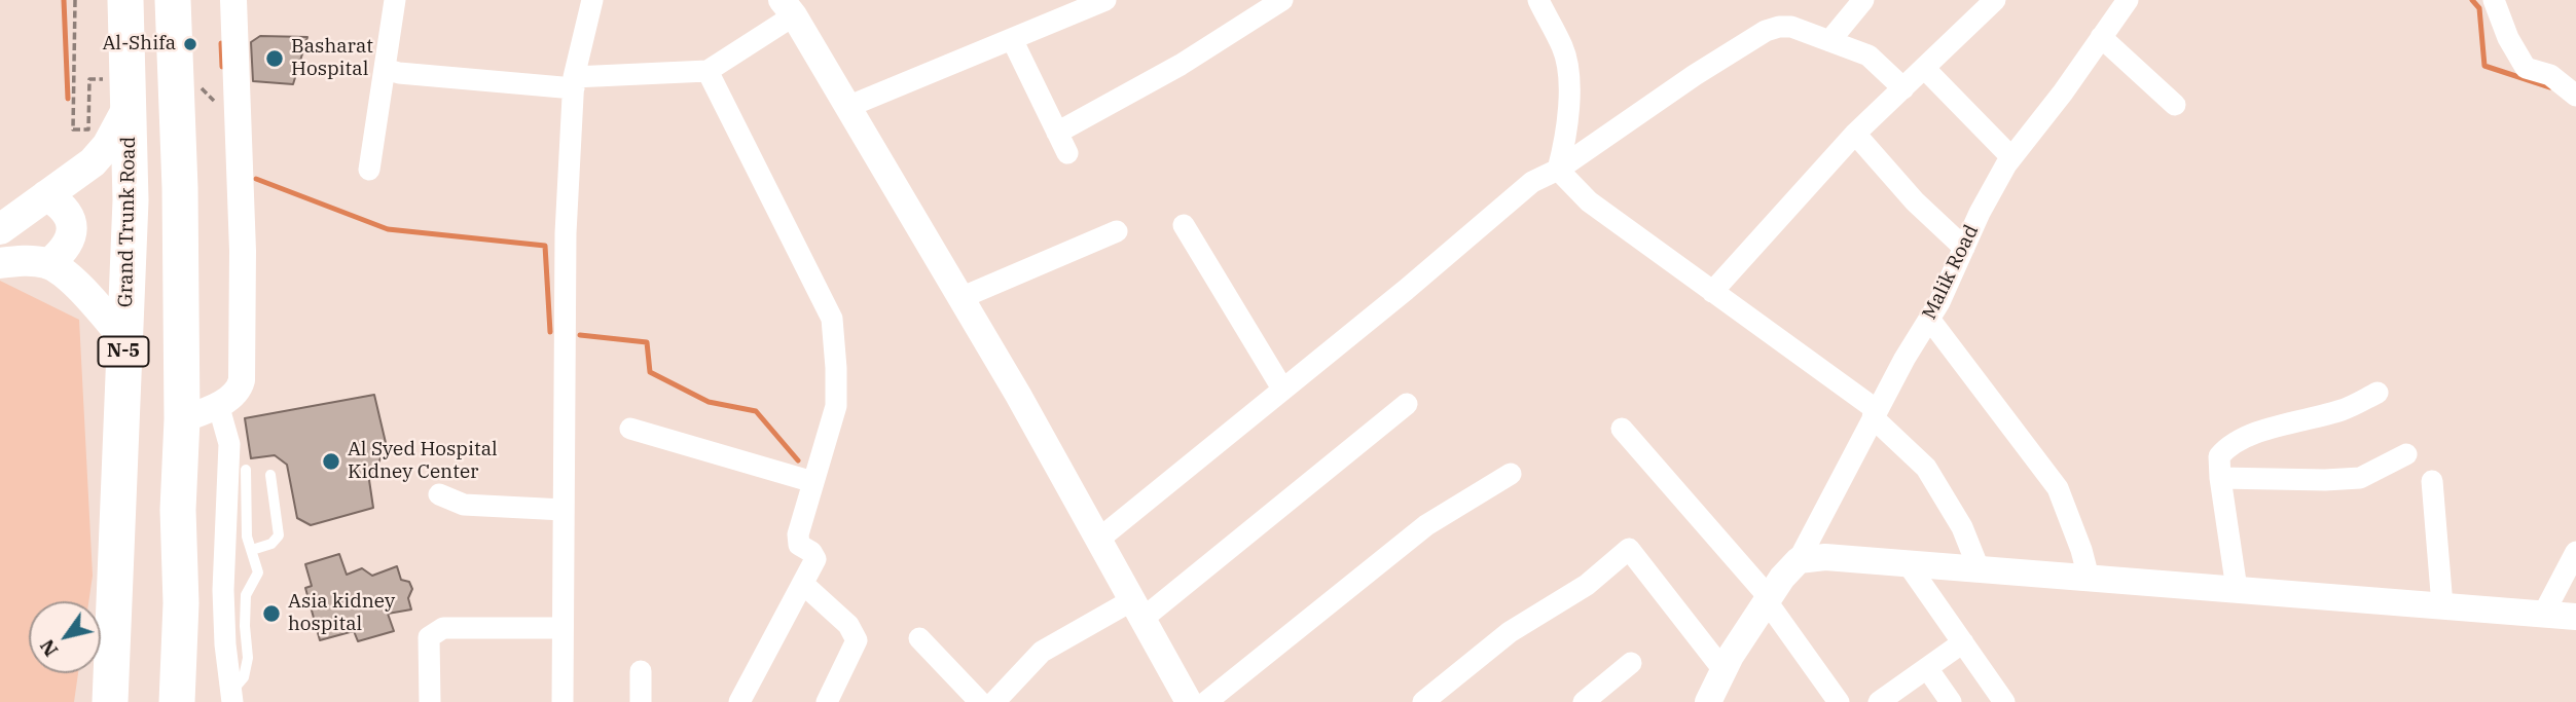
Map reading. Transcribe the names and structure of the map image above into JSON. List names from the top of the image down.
{
  "streets": {
    "highway": ["Grand Trunk Road", "N-5"],
    "street": ["Malik Road"]
  },
  "places": [
    "Al-Shifa",
    "Basharat Hospital",
    "Al Syed Hospital Kidney Center",
    "Asia kidney hospital"
  ],
  "north": "bottom left"
}
